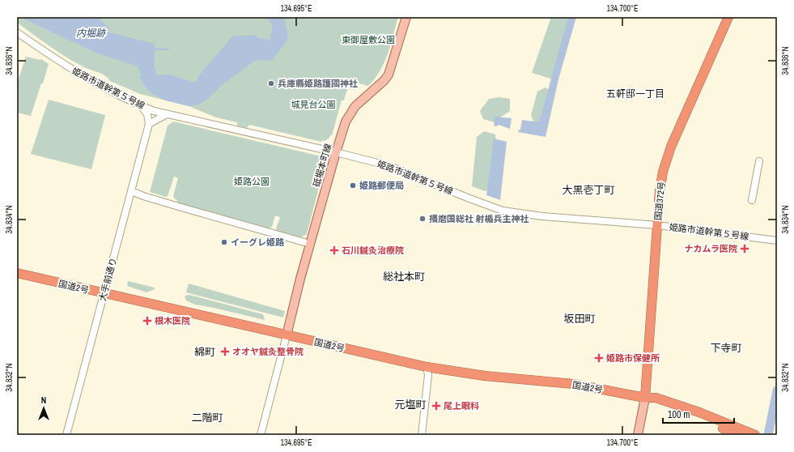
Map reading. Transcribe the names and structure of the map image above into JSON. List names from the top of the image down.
{
  "streets": {
    "highway": ["国道372号", "国道2号"],
    "main road": ["砥堀本町線"],
    "street": ["姫路市道幹第５号線", "大手前通り"]
  },
  "crossings": [
    ["姫路市道幹第５号線", "砥堀本町線"],
    ["姫路市道幹第５号線", "国道372号"],
    ["砥堀本町線", "国道2号"],
    ["国道372号", "国道2号"],
    ["大手前通り", "国道2号"]
  ],
  "districts": [
    "五軒邸一丁目",
    "大黒壱丁町",
    "総社本町",
    "坂田町",
    "下寺町",
    "綿町",
    "元塩町",
    "二階町"
  ],
  "water": ["内堀跡"],
  "parks": ["東御屋敷公園", "城見台公園", "姫路公園"],
  "places": {
    "other": [
      "兵庫縣姫路護國神社",
      "姫路郵便局",
      "播磨国総社 射楯兵主神社",
      "イーグレ姫路"
    ],
    "health": [
      "ナカムラ医院",
      "石川鍼灸治療院",
      "根木医院",
      "オオヤ鍼灸整骨院",
      "姫路市保健所",
      "尾上眼科"
    ]
  },
  "scale_bar": "100 m",
  "north": "top",
  "coordinates": [
    "134.695°E",
    "134.700°E",
    "34.836°N",
    "34.834°N",
    "34.832°N"
  ]
}
